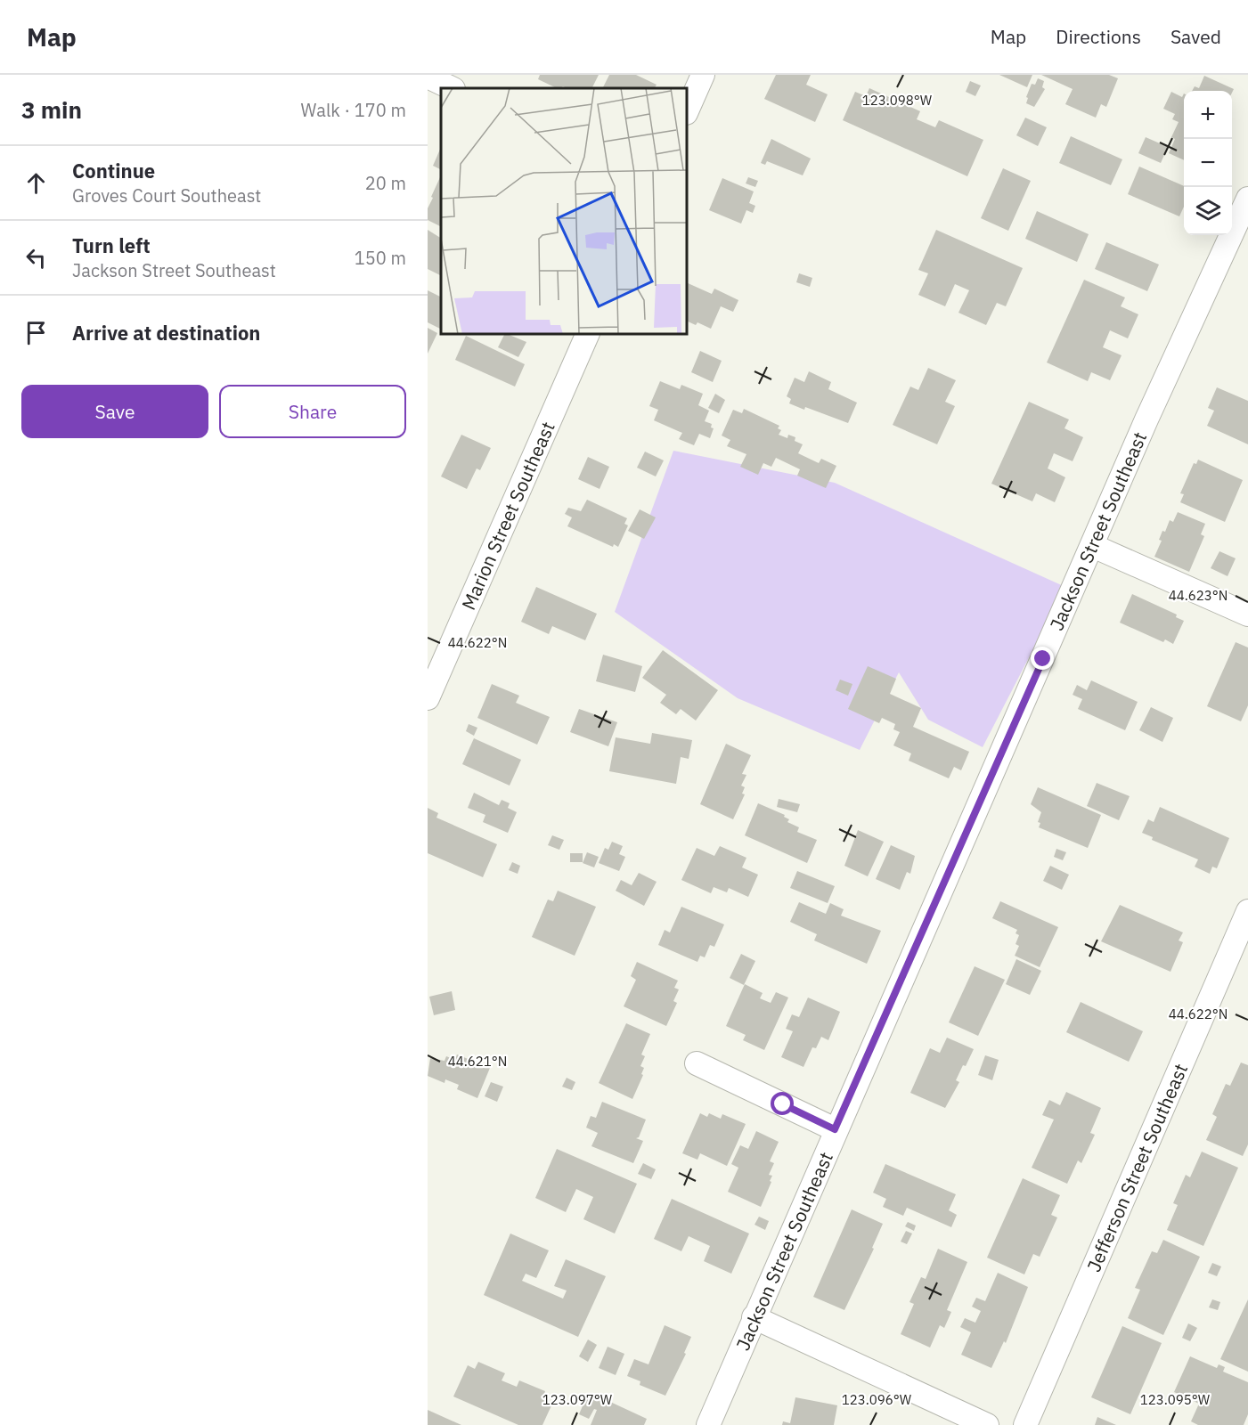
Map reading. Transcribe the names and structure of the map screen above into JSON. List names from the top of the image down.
{
  "streets": {
    "street": ["Marion Street Southeast", "Jackson Street Southeast", "Jefferson Street Southeast"]
  },
  "page": {
    "header": "Map",
    "nav": ["Map", "Directions", "Saved"],
    "heading": ["3 min", "Walk · 170 m"],
    "map_buttons": ["+", "−"],
    "list": [
      ["Continue", "Groves Court Southeast", "20 m"],
      ["Turn left", "Jackson Street Southeast", "150 m"],
      "Arrive at destination"
    ],
    "buttons": ["Save", "Share"]
  },
  "coordinates": [
    "123.098°W",
    "44.623°N",
    "44.622°N",
    "44.621°N",
    "123.097°W",
    "123.096°W",
    "123.095°W"
  ]
}
